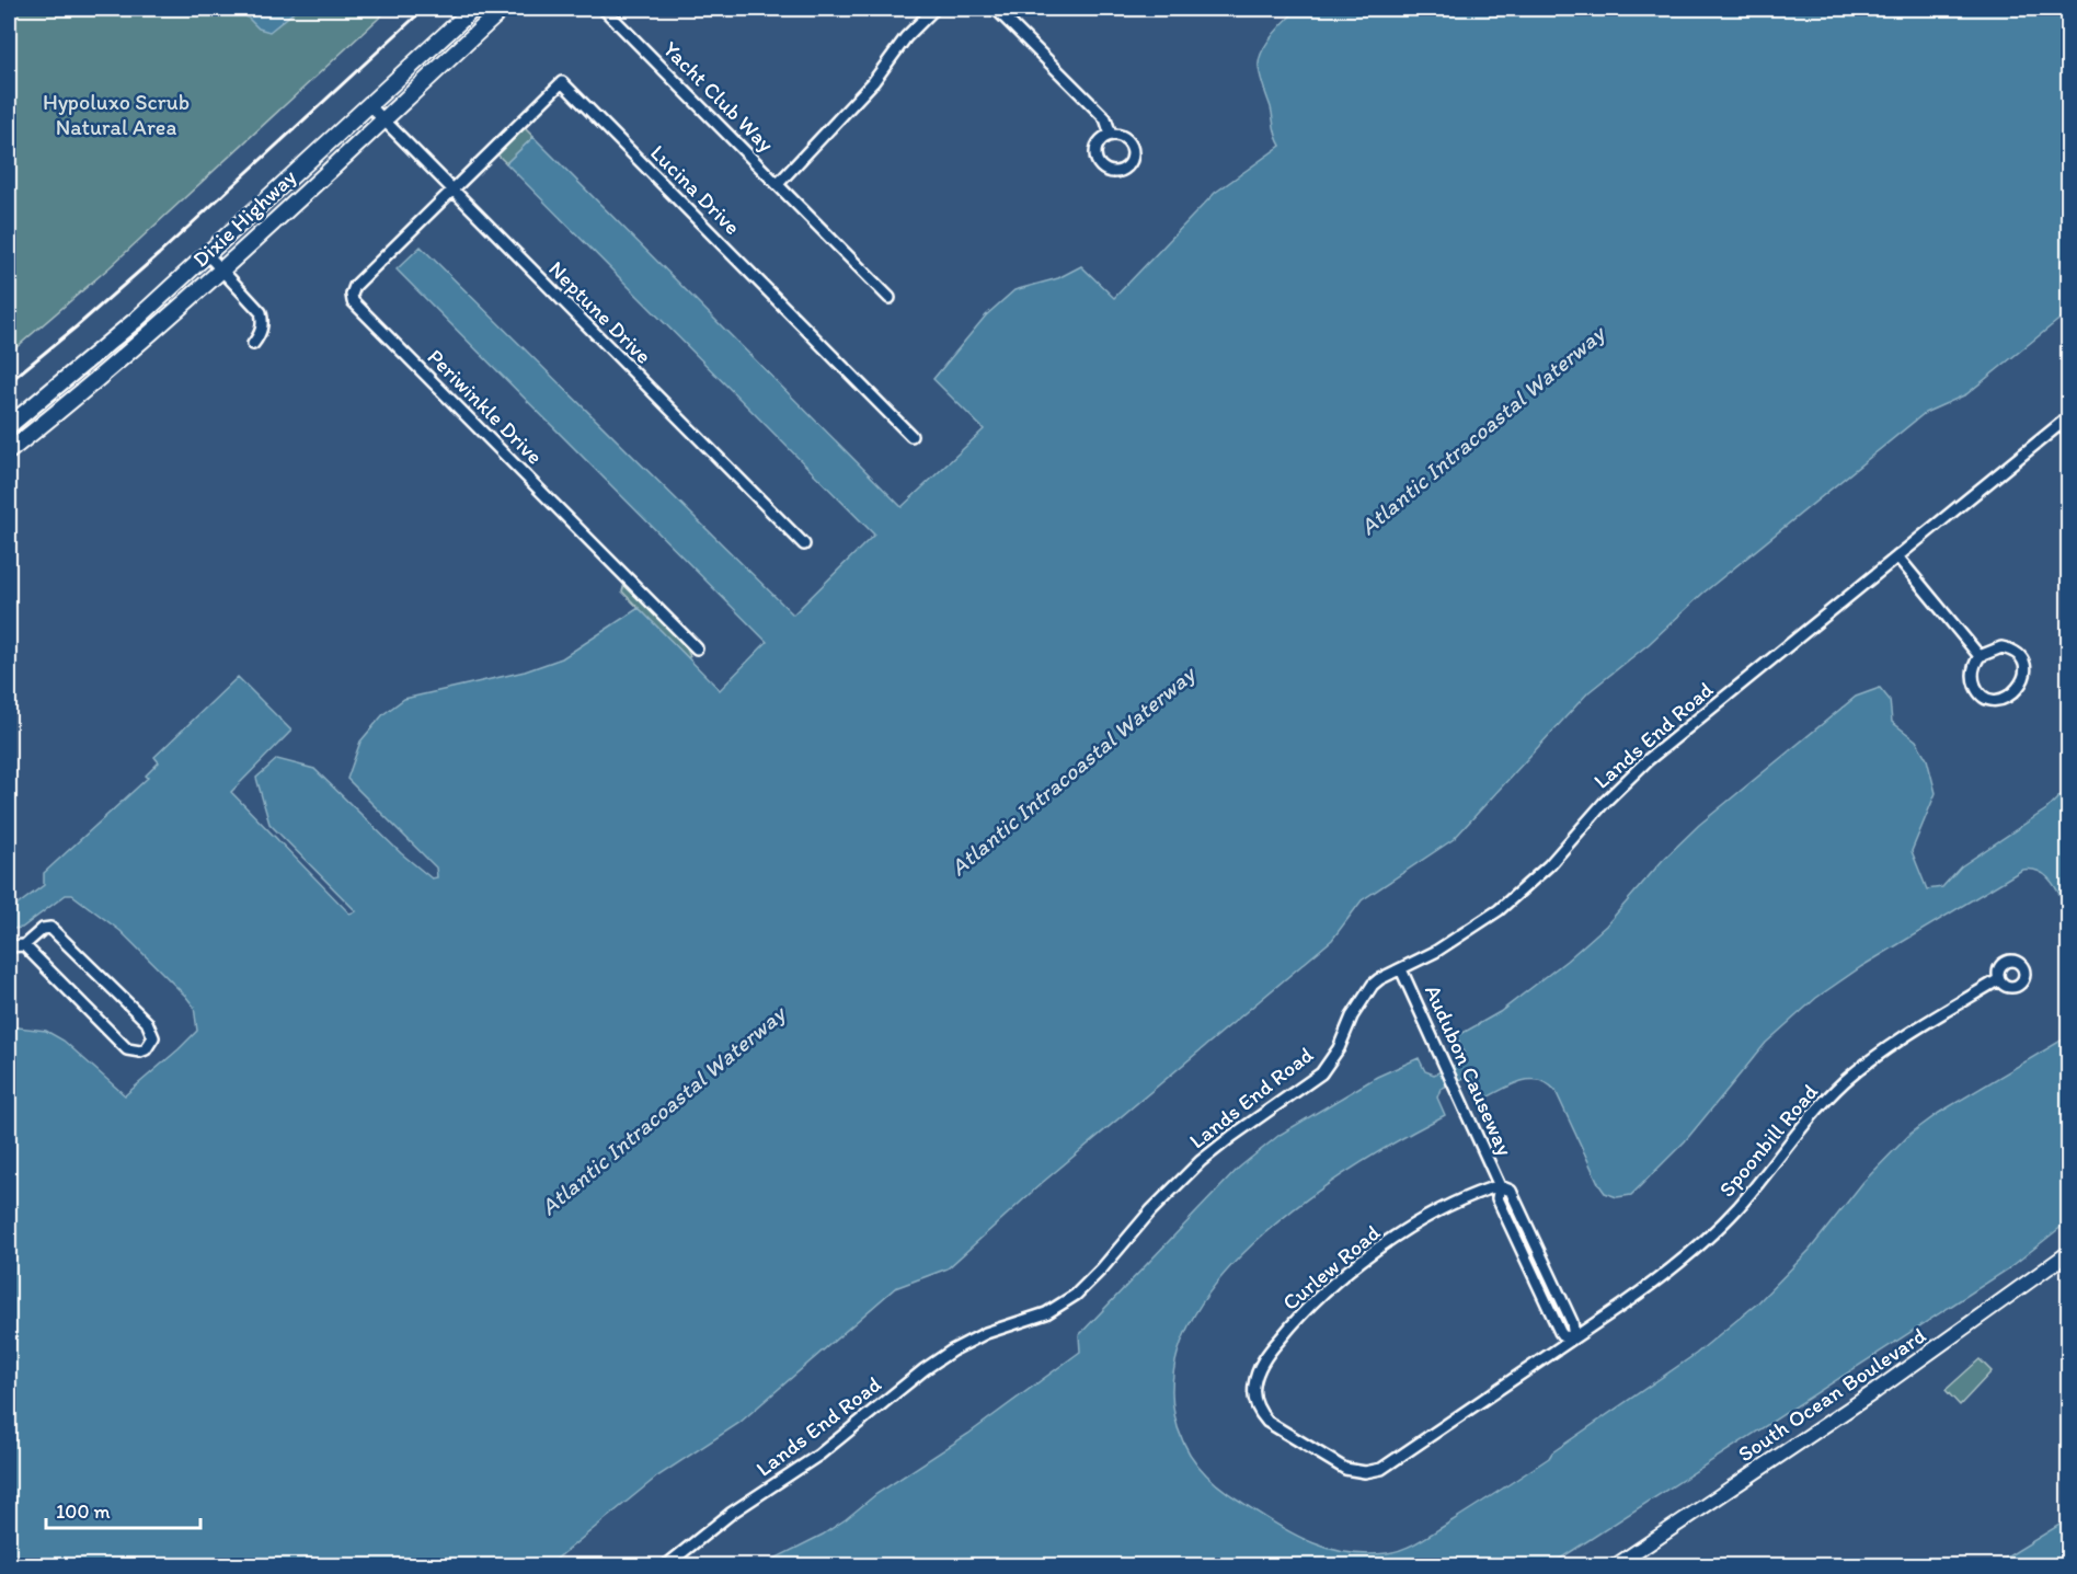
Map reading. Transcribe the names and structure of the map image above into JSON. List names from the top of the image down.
{
  "streets": {
    "main road": ["Dixie Highway", "South Ocean Boulevard"],
    "street": [
      "Yacht Club Way",
      "Lucina Drive",
      "Neptune Drive",
      "Periwinkle Drive",
      "Lands End Road",
      "Audubon Causeway",
      "Spoonbill Road",
      "Curlew Road"
    ]
  },
  "crossings": [
    ["Lucina Drive", "Neptune Drive"],
    ["Lucina Drive", "Periwinkle Drive"],
    ["Dixie Highway", "Neptune Drive"],
    ["Neptune Drive", "Periwinkle Drive"],
    ["Lands End Road", "Audubon Causeway"],
    ["Audubon Causeway", "Spoonbill Road"],
    ["Audubon Causeway", "Curlew Road"],
    ["Spoonbill Road", "Curlew Road"]
  ],
  "water": ["Atlantic Intracoastal Waterway"],
  "parks": ["Hypoluxo Scrub Natural Area"],
  "scale_bar": "100 m"
}
